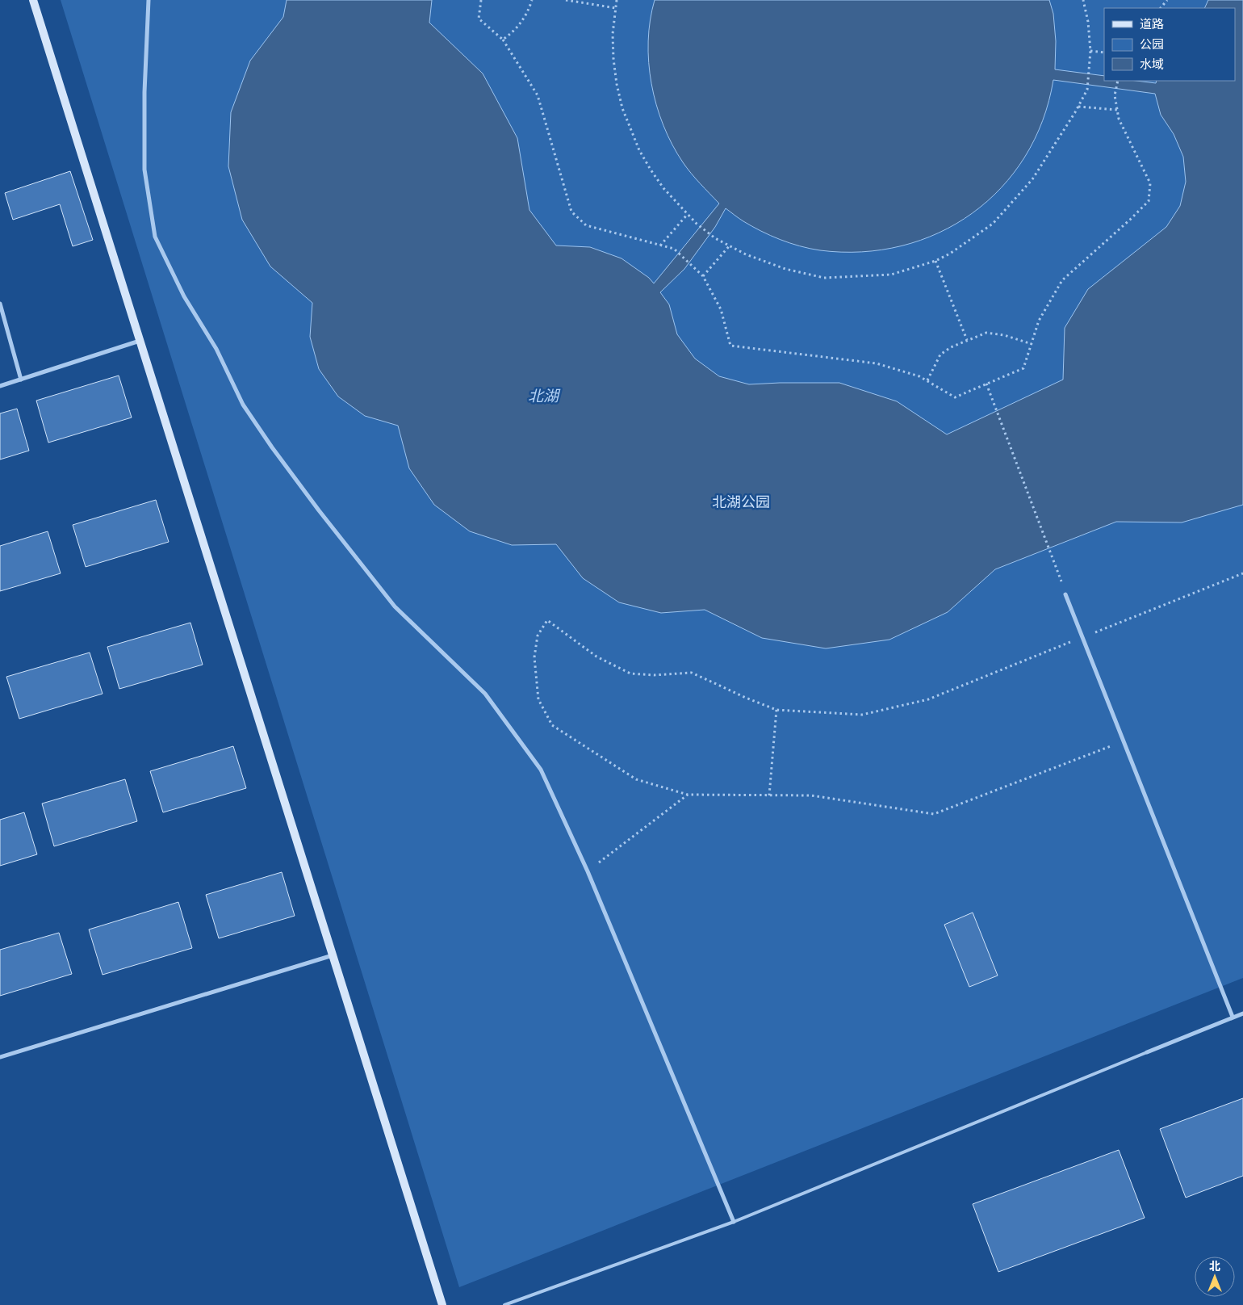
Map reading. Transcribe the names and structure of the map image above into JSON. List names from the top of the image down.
{
  "water": ["北湖"],
  "parks": ["北湖公园"],
  "legend": ["道路", "公园", "水域"],
  "north": "top"
}
